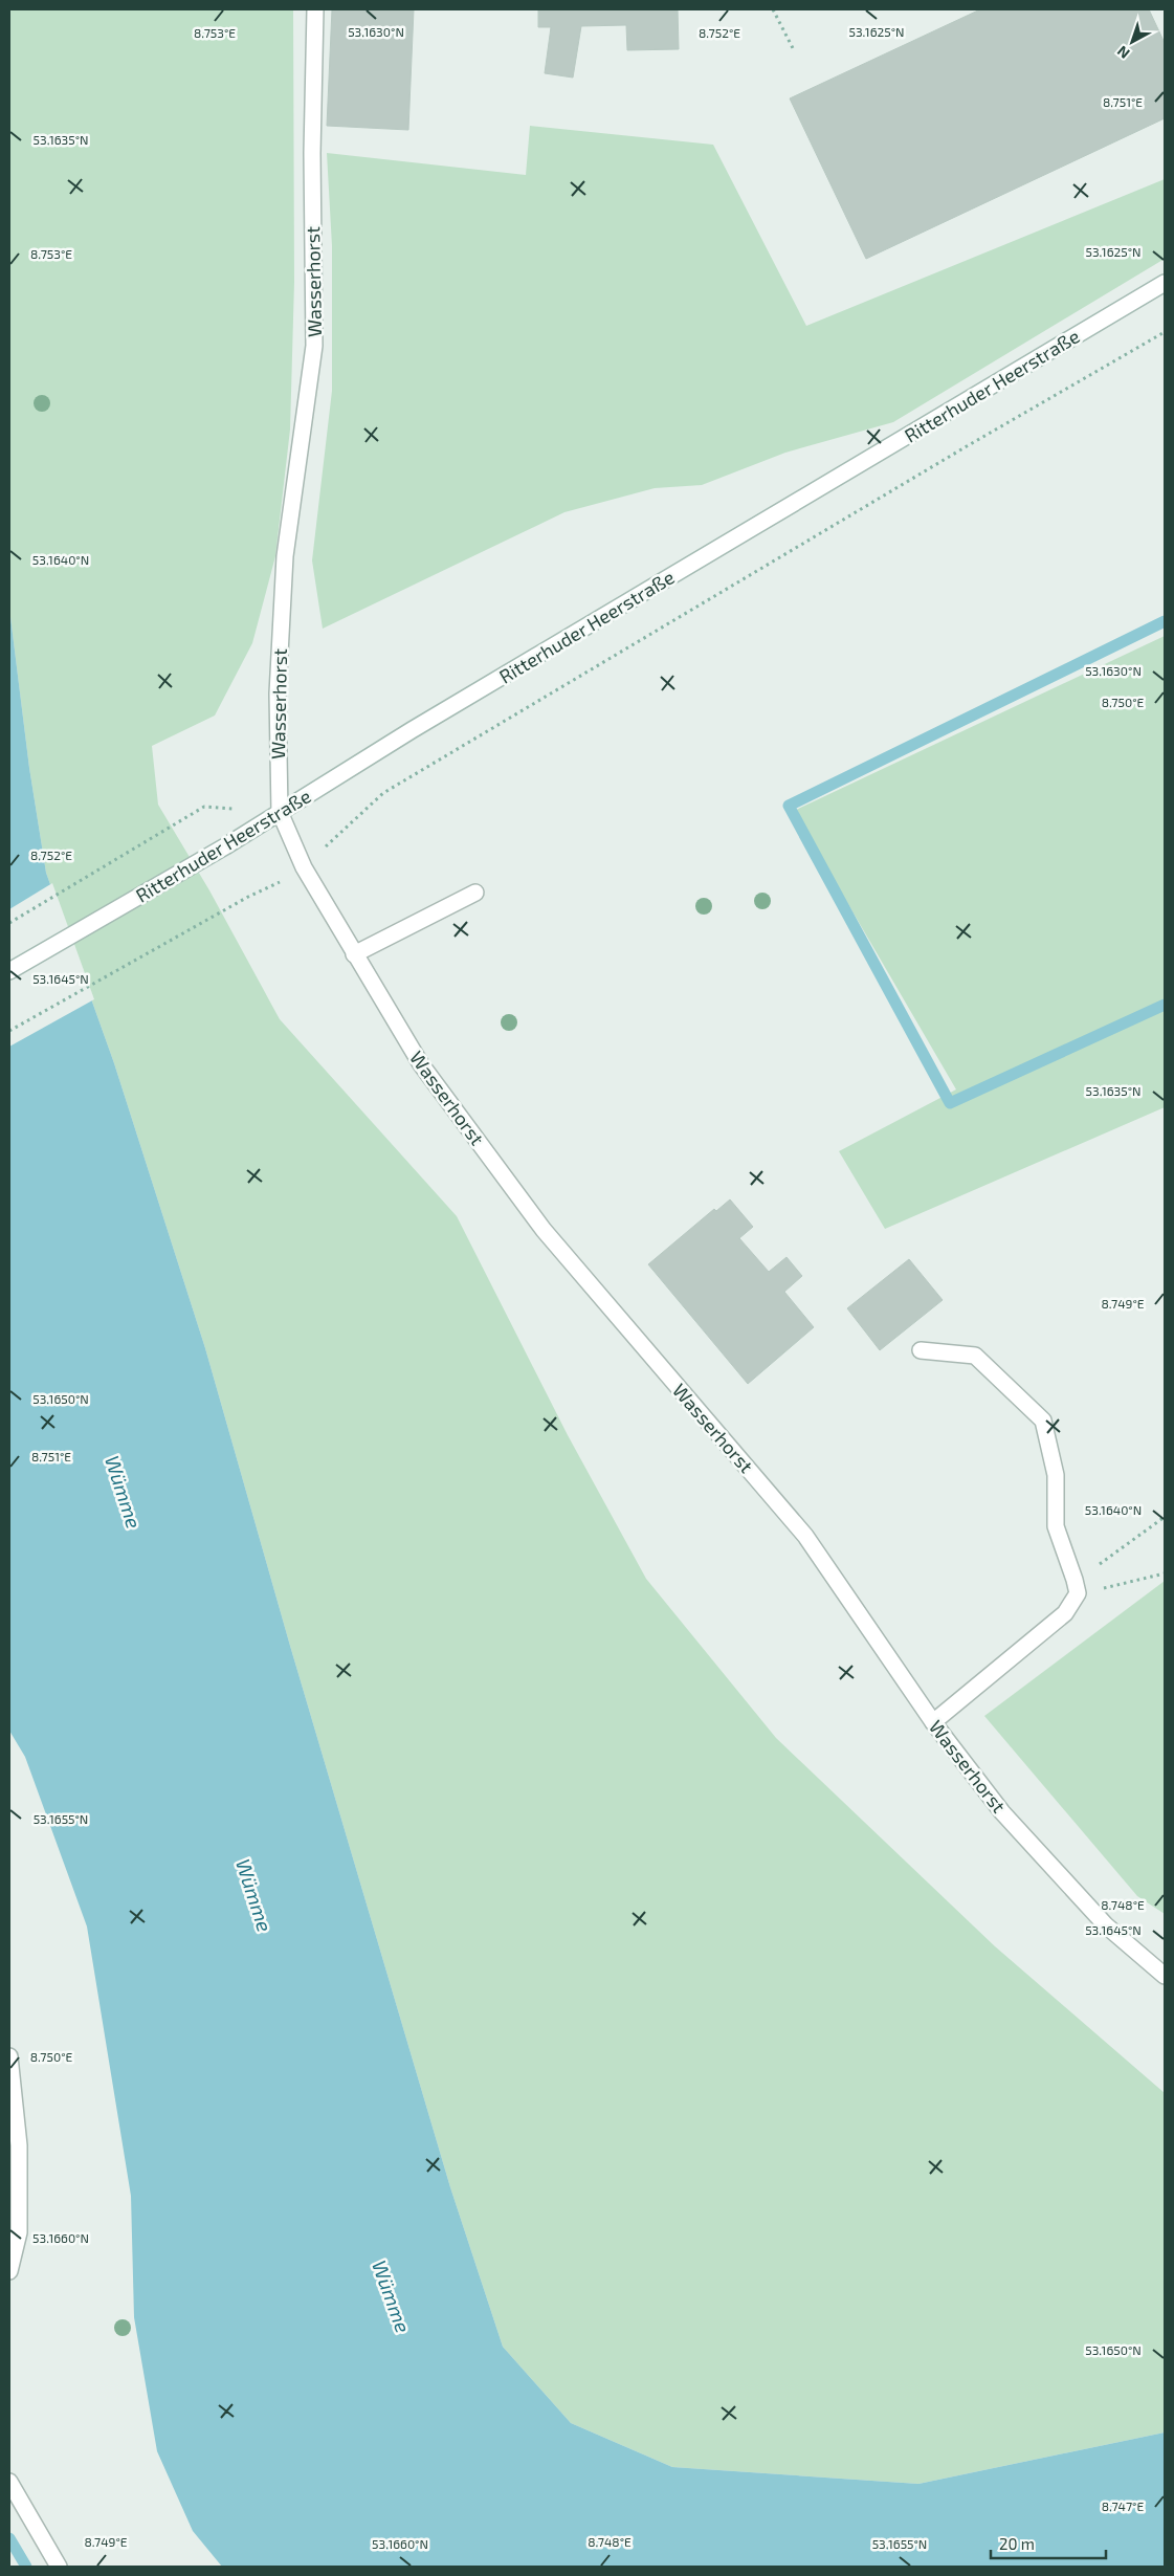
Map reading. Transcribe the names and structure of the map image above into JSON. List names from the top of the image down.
{
  "streets": {
    "street": ["Wasserhorst", "Ritterhuder Heerstraße"]
  },
  "crossings": [
    ["Wasserhorst", "Ritterhuder Heerstraße"]
  ],
  "water": ["Wümme"],
  "scale_bar": "20 m",
  "north": "bottom left",
  "coordinates": [
    "53.1625°N",
    "53.1630°N",
    "8.753°E",
    "8.752°E",
    "8.751°E",
    "53.1635°N",
    "53.1640°N",
    "8.750°E",
    "53.1645°N",
    "8.749°E",
    "53.1650°N",
    "53.1655°N",
    "8.748°E",
    "53.1660°N",
    "8.747°E"
  ]
}
